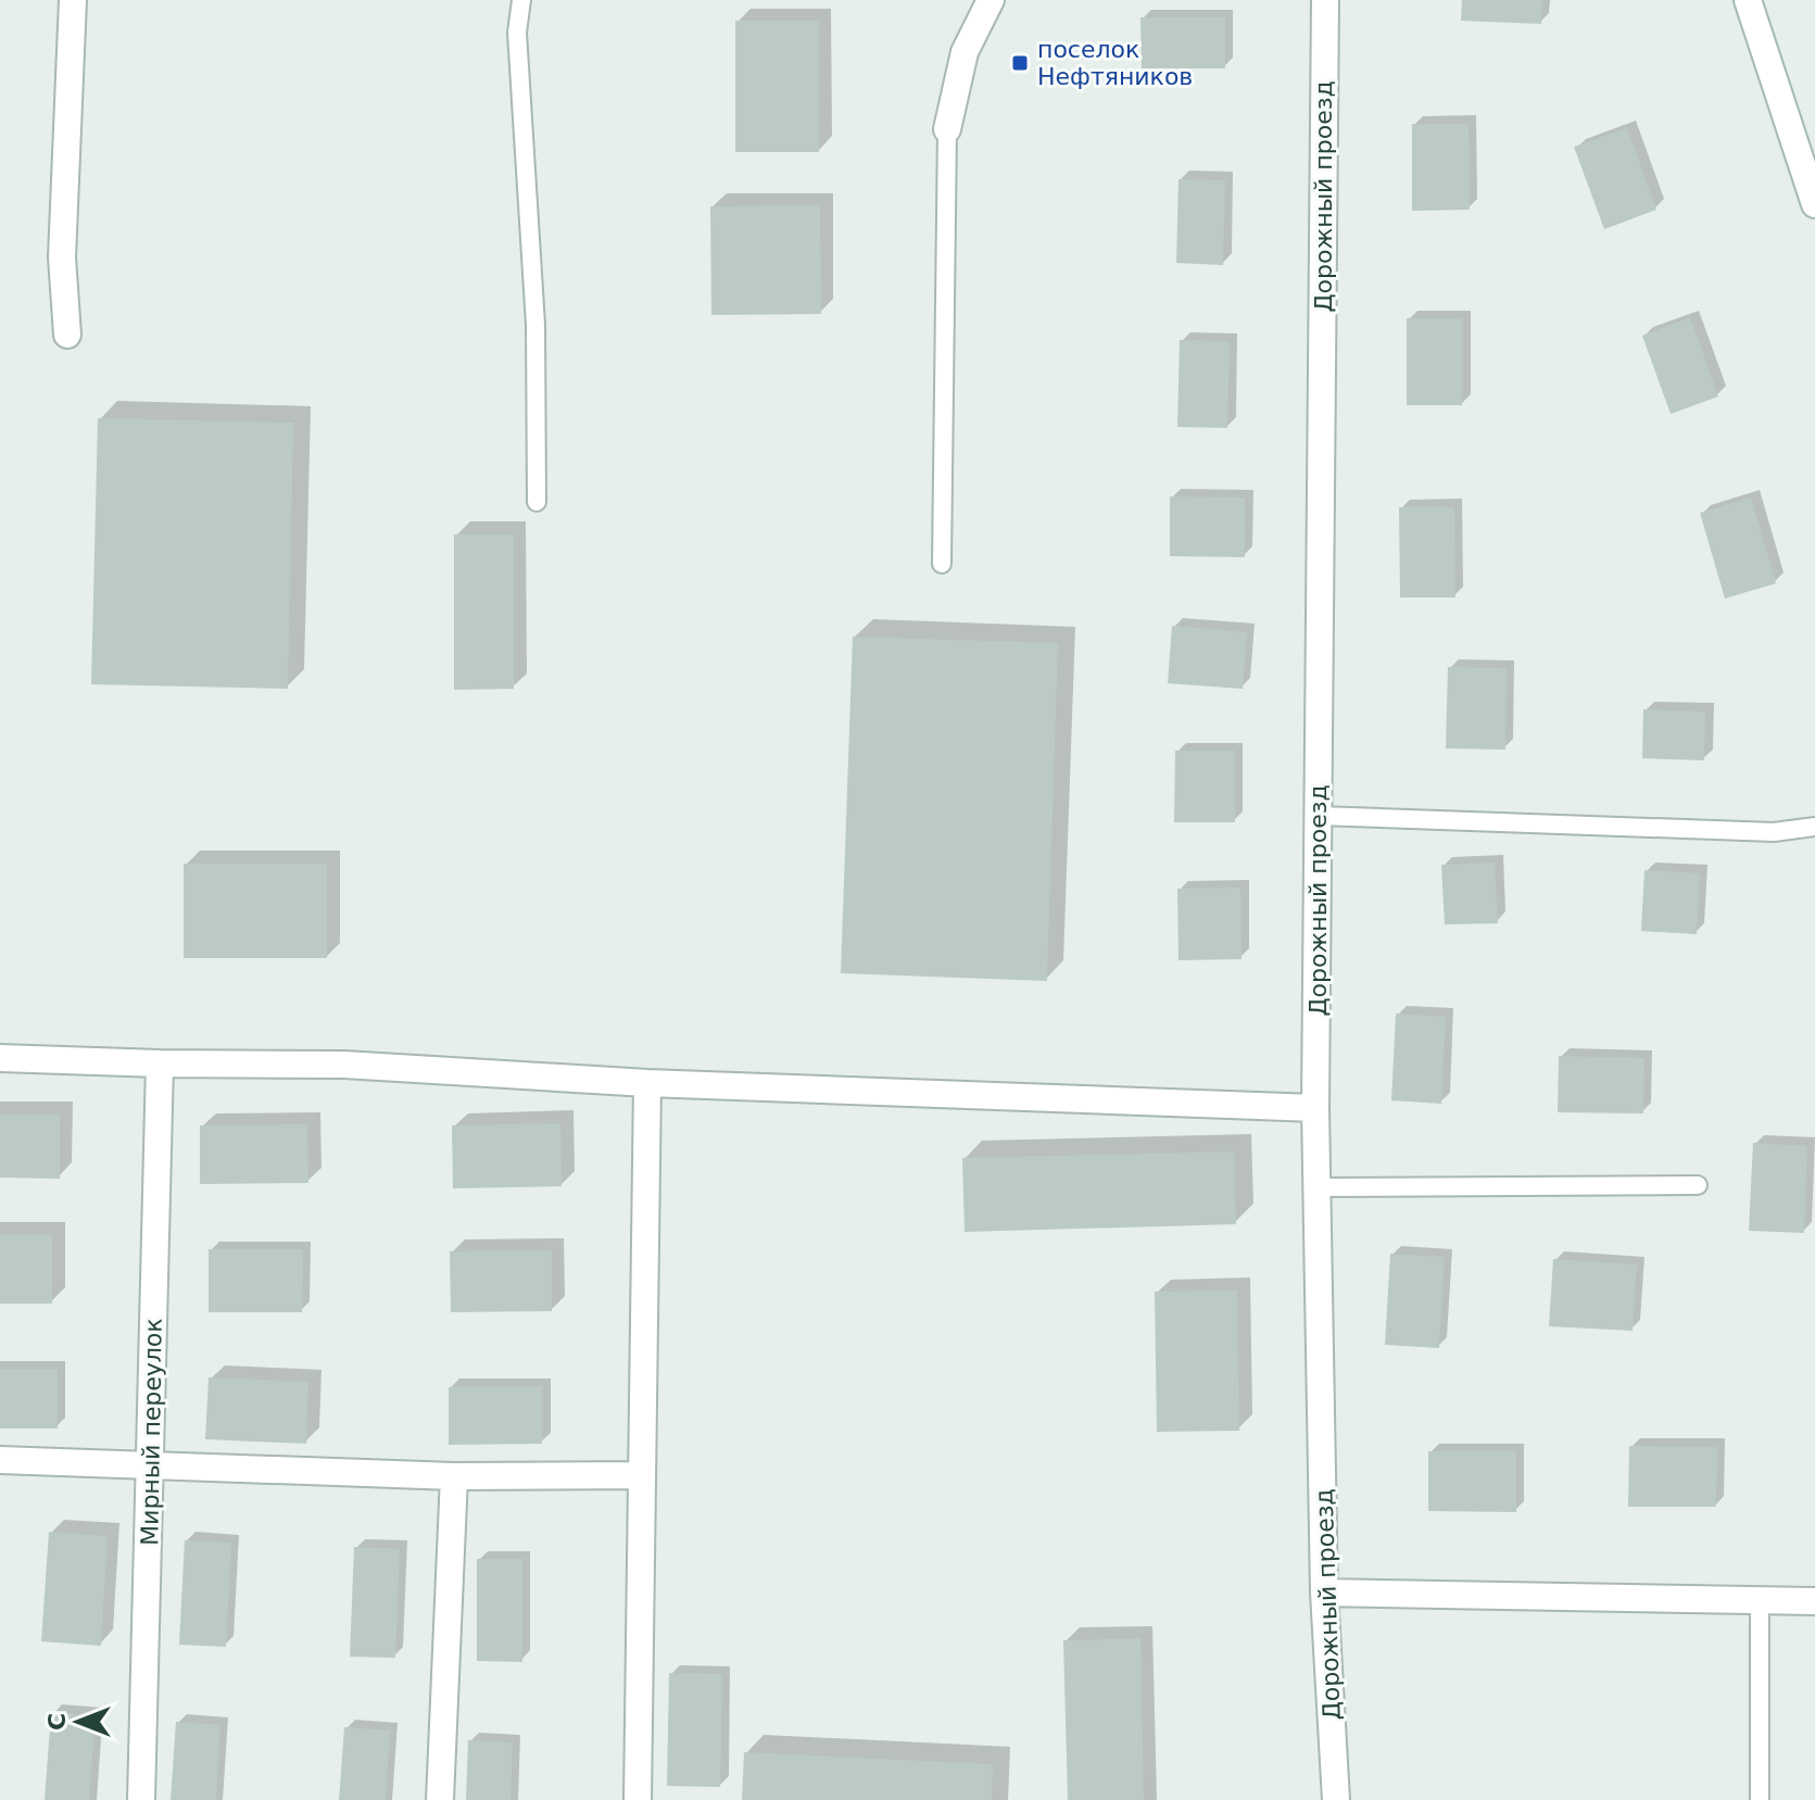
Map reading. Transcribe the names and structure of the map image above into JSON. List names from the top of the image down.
{
  "streets": {
    "street": ["Дорожный проезд", "Мирный переулок"]
  },
  "places": {
    "transit": ["поселок Нефтяников"]
  },
  "north": "left"
}
